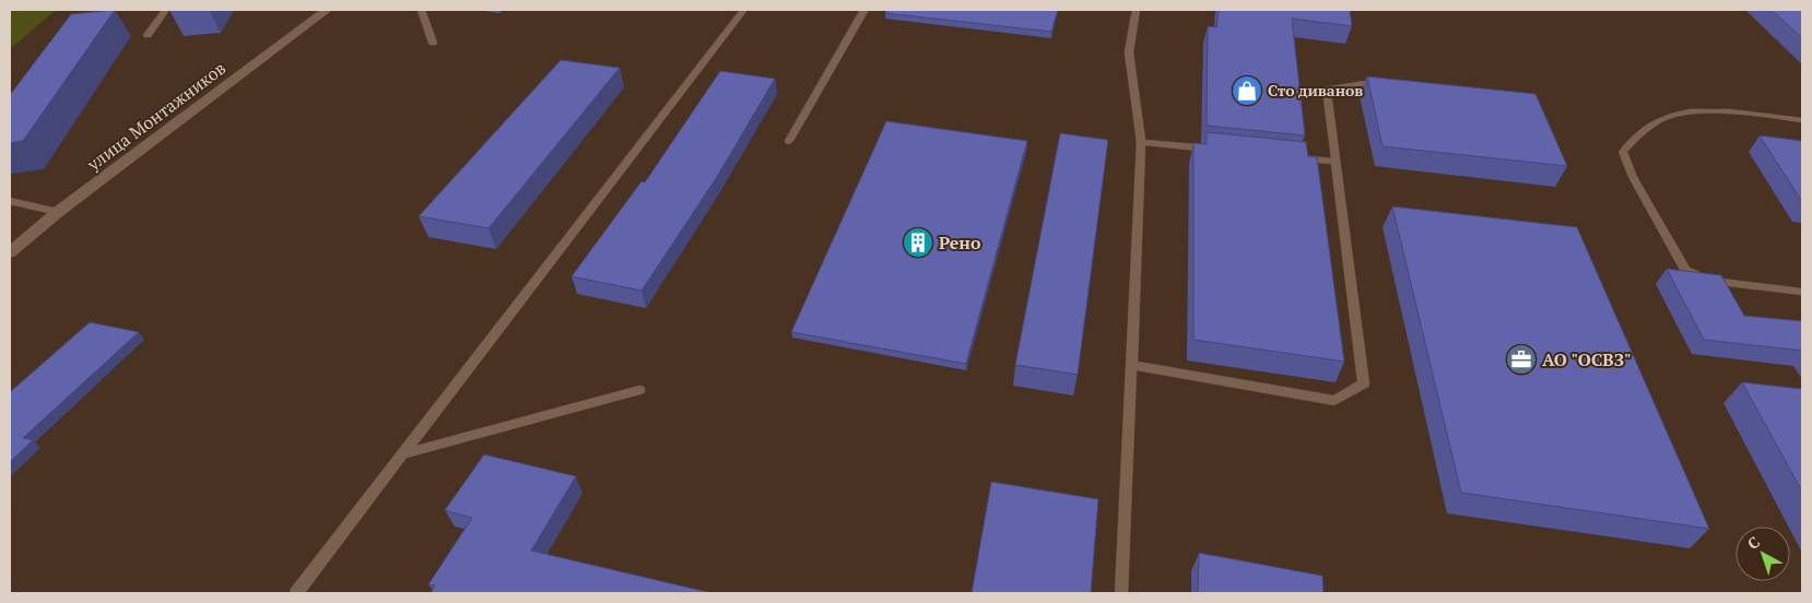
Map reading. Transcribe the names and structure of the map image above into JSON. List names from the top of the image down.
{
  "streets": {
    "street": ["улица Монтажников"]
  },
  "places": {
    "shop": ["Сто диванов"],
    "building": ["Рено"],
    "office": ["АО \"ОСВЗ\""]
  },
  "north": "top left"
}
